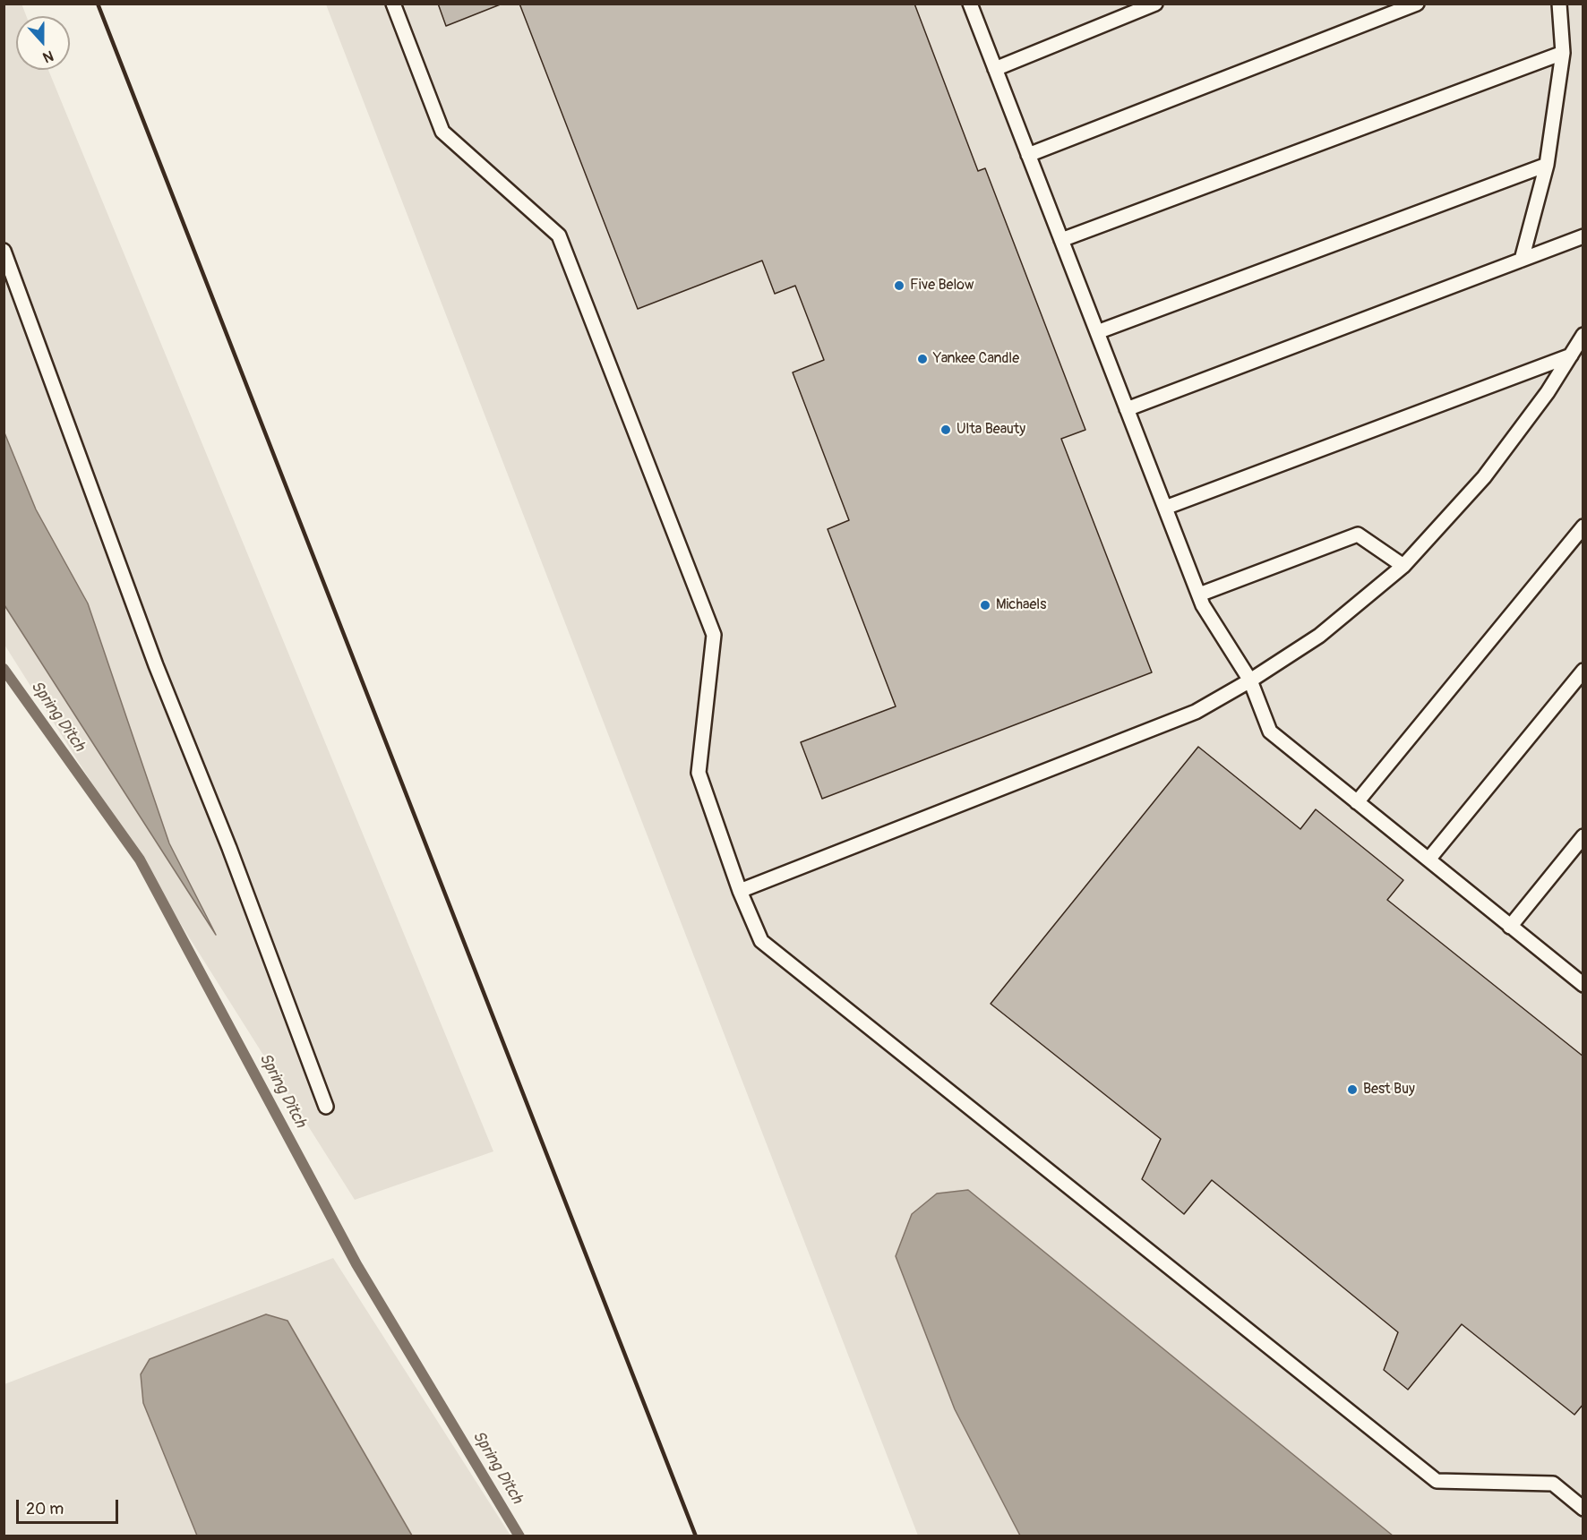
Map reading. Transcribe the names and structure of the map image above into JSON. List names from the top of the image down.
{
  "water": ["Spring Ditch"],
  "places": [
    "Five Below",
    "Yankee Candle",
    "Ulta Beauty",
    "Michaels",
    "Best Buy"
  ],
  "scale_bar": "20 m",
  "north": "bottom"
}
